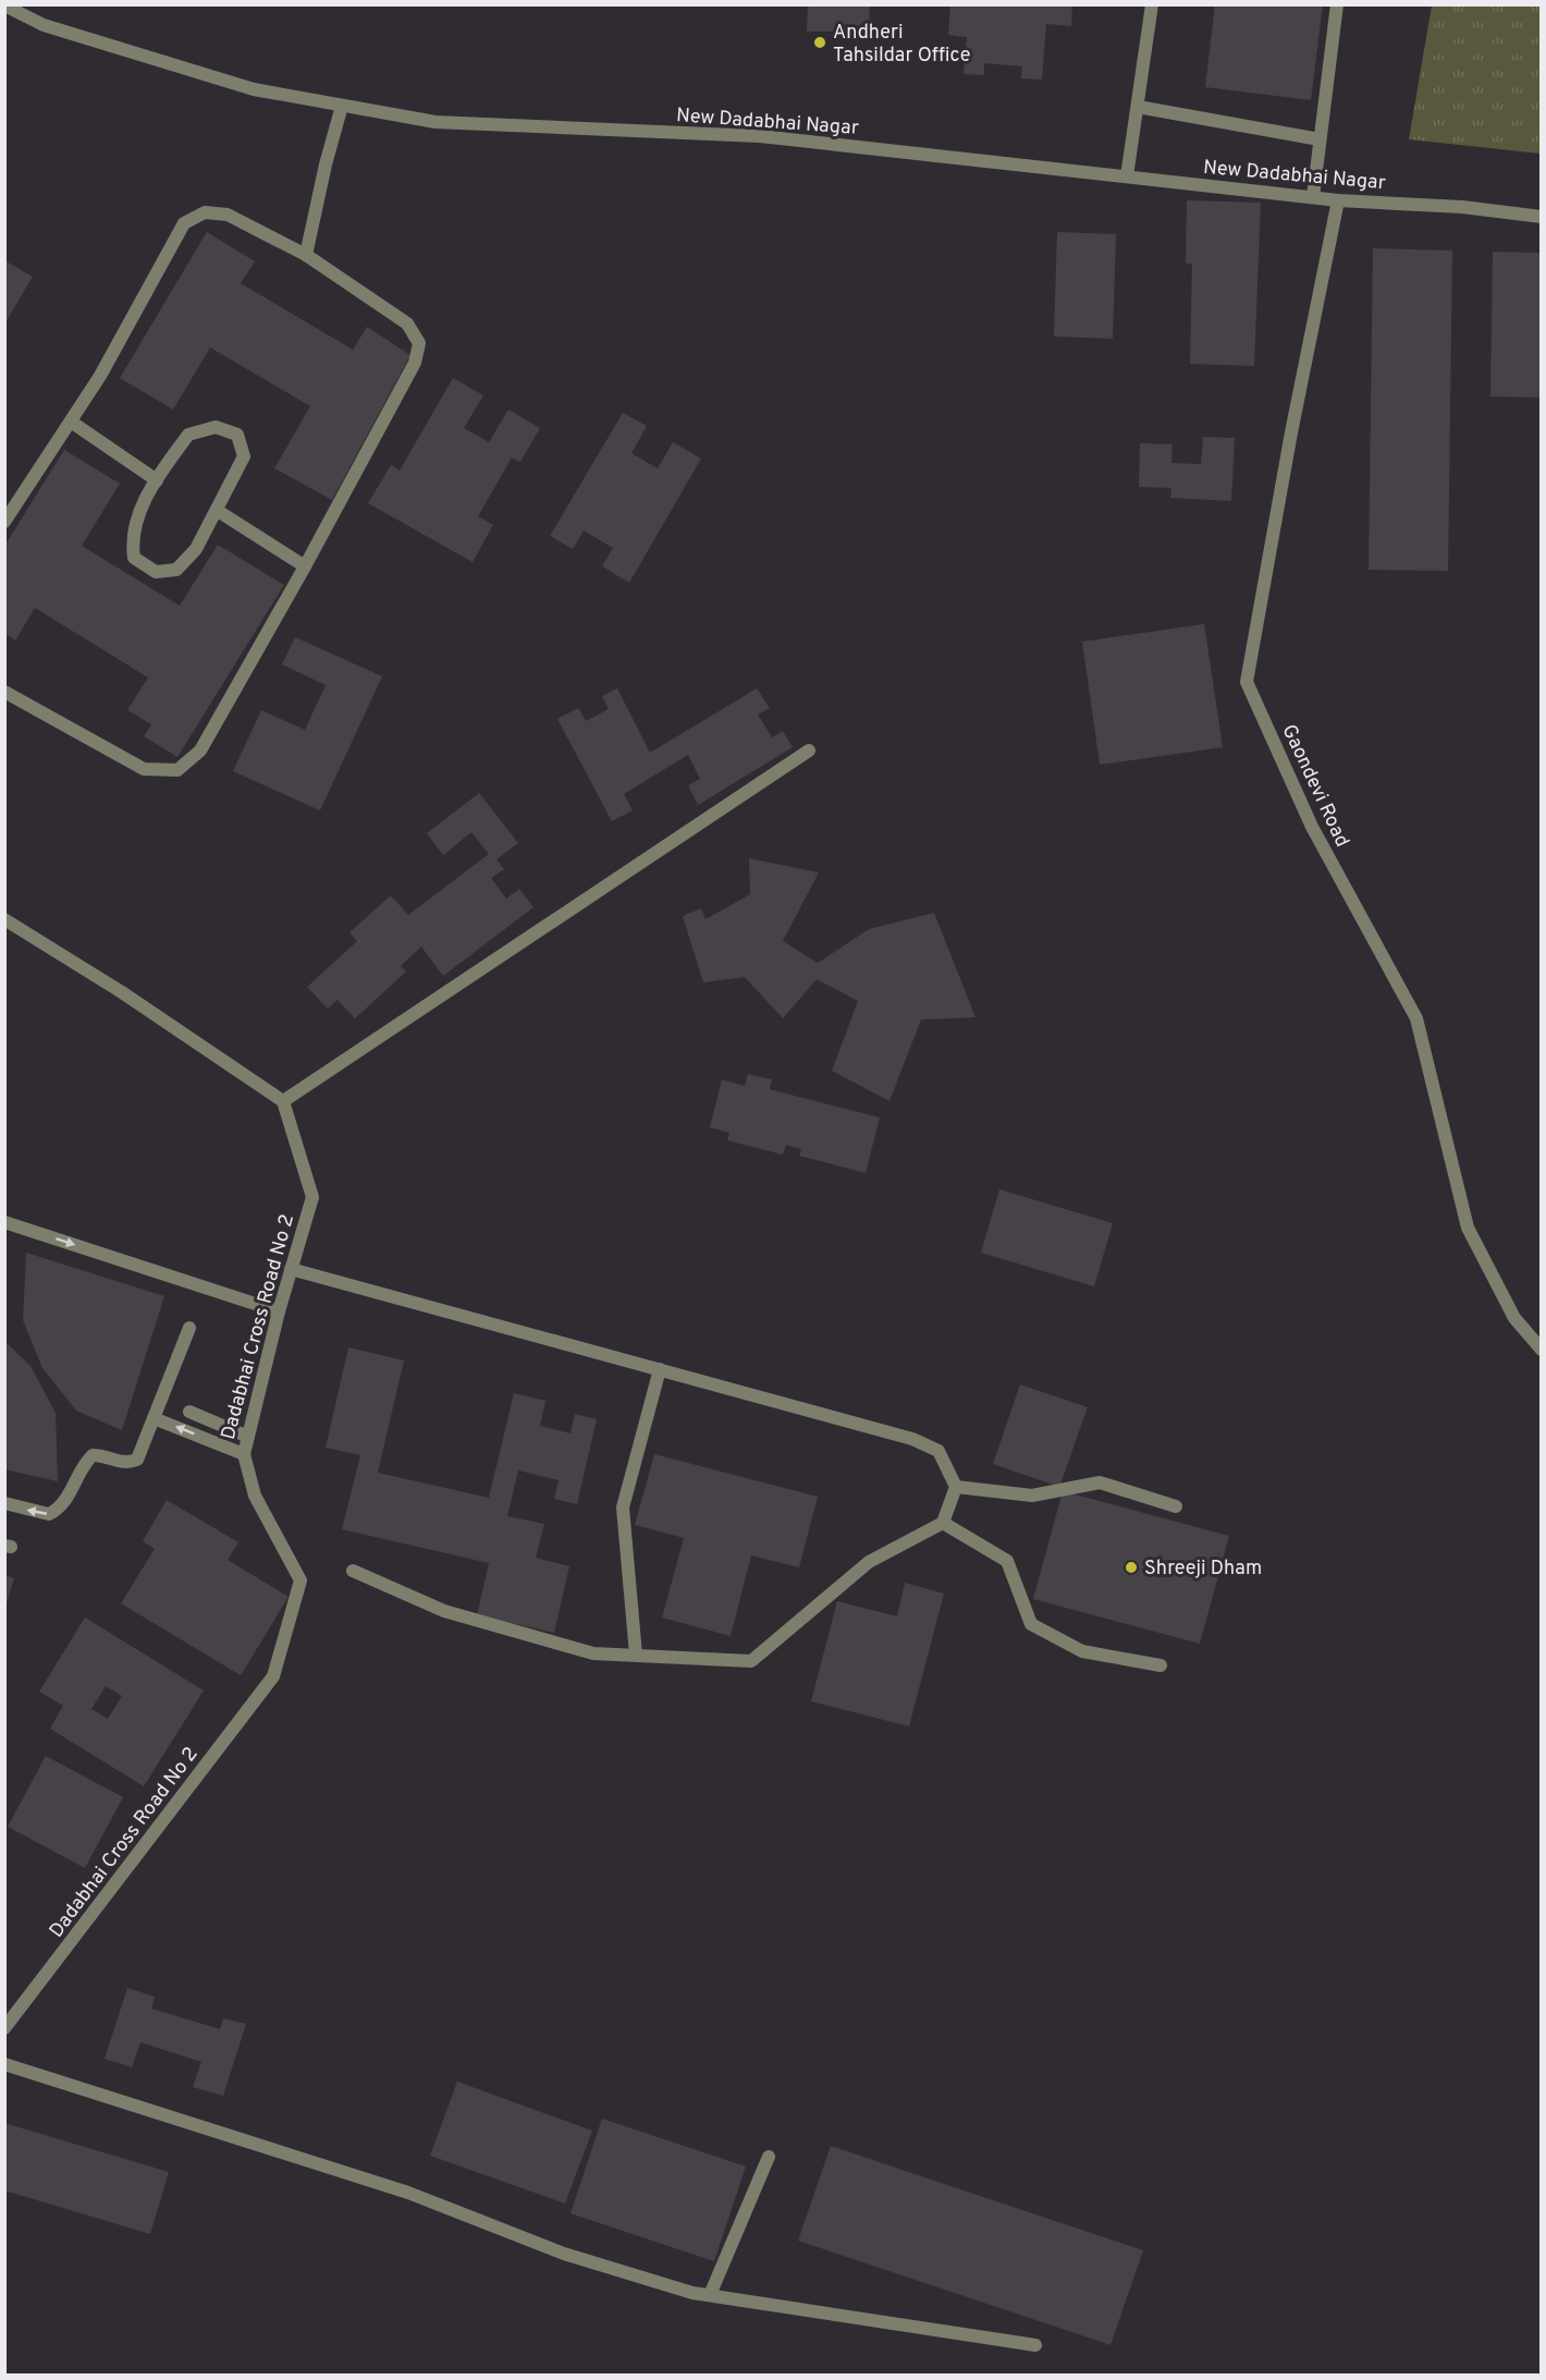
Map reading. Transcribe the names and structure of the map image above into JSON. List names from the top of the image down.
{
  "streets": {
    "street": ["New Dadabhai Nagar", "Gaondevi Road", "Dadabhai Cross Road No 2"]
  },
  "crossings": [
    ["New Dadabhai Nagar", "Gaondevi Road"]
  ],
  "places": ["Andheri Tahsildar Office", "Shreeji Dham"]
}
